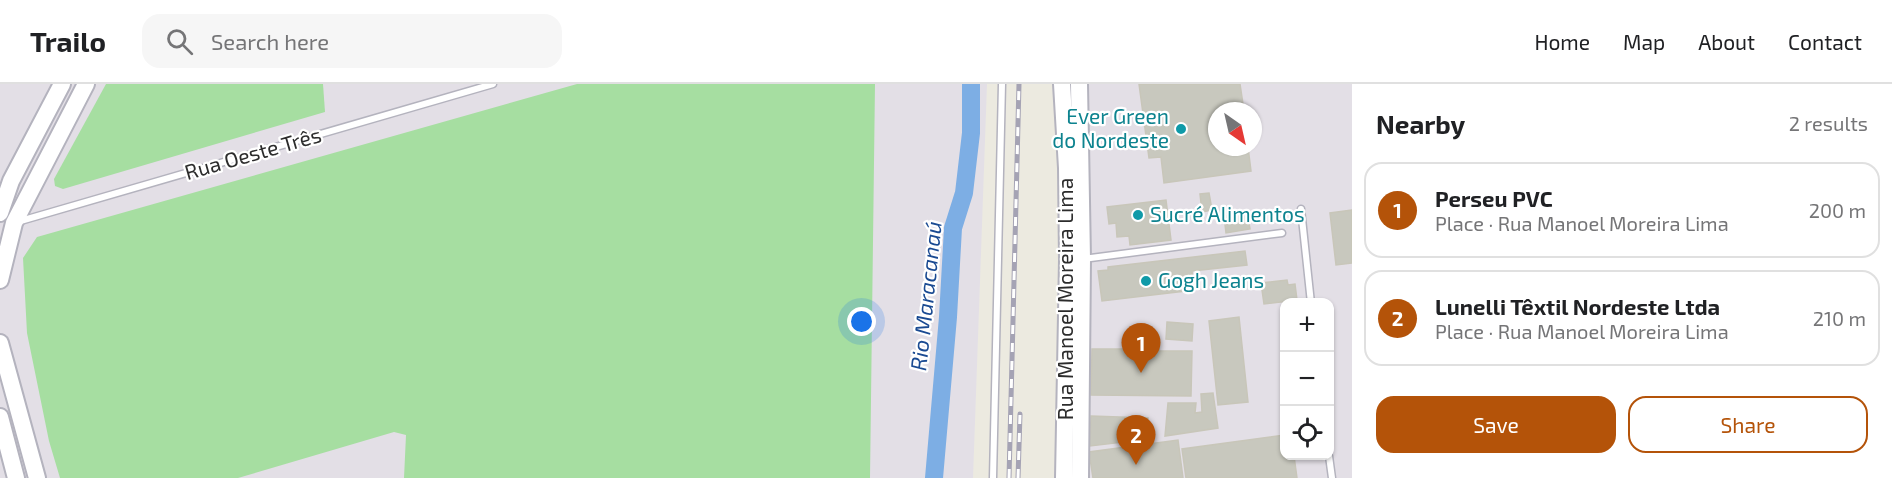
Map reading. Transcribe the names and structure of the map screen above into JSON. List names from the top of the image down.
{
  "streets": {
    "street": ["Rua Manoel Moreira Lima"],
    "lane": ["Rua Oeste Três"]
  },
  "water": ["Rio Maracanaú"],
  "places": ["Ever Green do Nordeste", "Sucré Alimentos", "Gogh Jeans"],
  "north": "bottom right",
  "page": {
    "header": "Trailo",
    "search": "Search here",
    "nav": [
      "Home",
      "Map",
      "About",
      "Contact"
    ],
    "heading": ["Nearby", "2 results"],
    "list": [
      {
        "mark": "1",
        "name": "Perseu PVC",
        "note": "Place · Rua Manoel Moreira Lima",
        "value": "200 m"
      },
      {
        "mark": "2",
        "name": "Lunelli Têxtil Nordeste Ltda",
        "note": "Place · Rua Manoel Moreira Lima",
        "value": "210 m"
      }
    ],
    "map_buttons": ["+", "−"],
    "pins": ["1", "2"],
    "buttons": ["Save", "Share"]
  }
}
